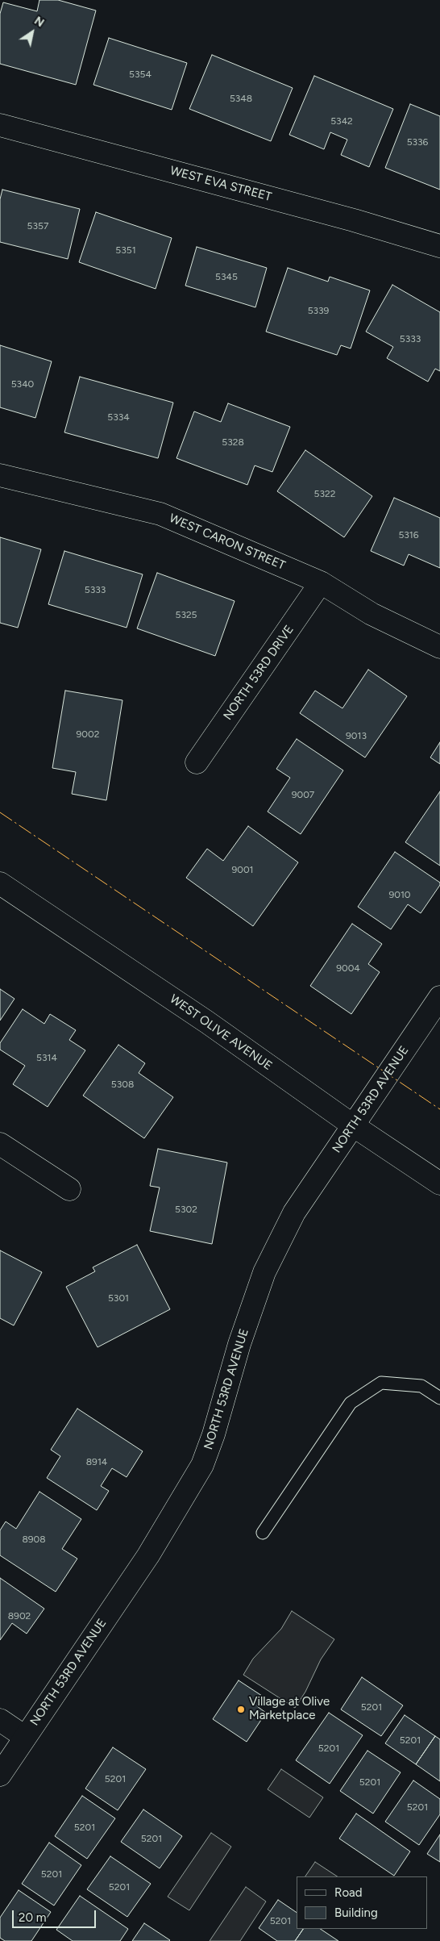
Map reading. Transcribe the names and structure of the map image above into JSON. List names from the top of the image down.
{
  "streets": {
    "street": [
      "WEST EVA STREET",
      "WEST CARON STREET",
      "NORTH 53RD DRIVE",
      "WEST OLIVE AVENUE",
      "NORTH 53RD AVENUE"
    ]
  },
  "crossings": [
    ["WEST CARON STREET", "NORTH 53RD DRIVE"],
    ["WEST OLIVE AVENUE", "NORTH 53RD AVENUE"]
  ],
  "places": ["Village at Olive Marketplace"],
  "house_numbers": [
    "5354",
    "5348",
    "5342",
    "5336",
    "5357",
    "5351",
    "5345",
    "5339",
    "5333",
    "5340",
    "5334",
    "5328",
    "5322",
    "5316",
    "5333",
    "5325",
    "9002",
    "9013",
    "9007",
    "9001",
    "9010",
    "9004",
    "5314",
    "5308",
    "5302",
    "5301",
    "8914",
    "8908",
    "8902",
    "5201",
    "5201",
    "5201",
    "5201",
    "5201",
    "5201",
    "5201",
    "5201",
    "5201",
    "5201",
    "5201"
  ],
  "legend": ["Road", "Building"],
  "scale_bar": "20 m",
  "north": "top right"
}
